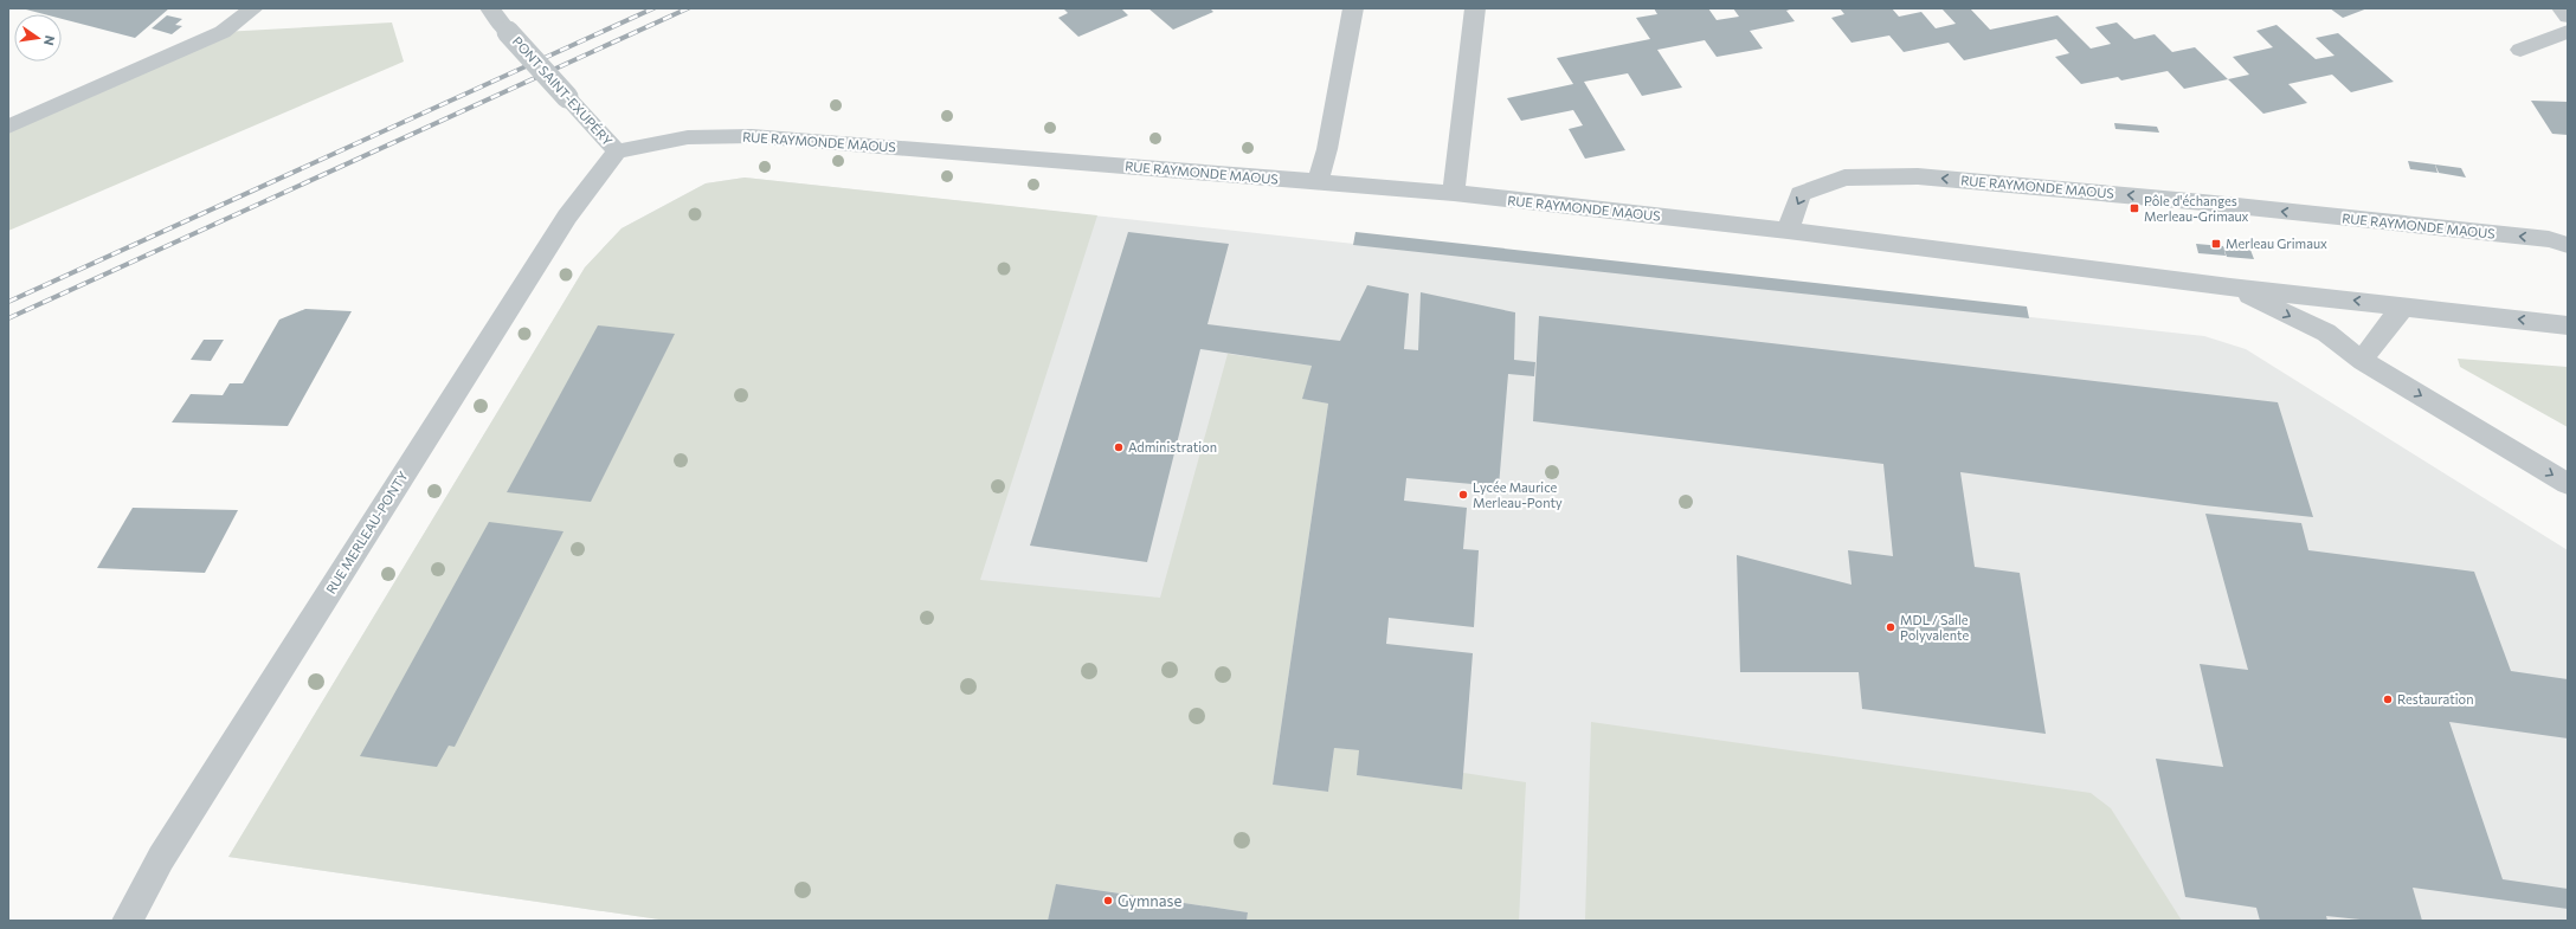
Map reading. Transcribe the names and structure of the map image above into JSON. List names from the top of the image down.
{
  "streets": {
    "street": ["PONT SAINT-EXUPÉRY", "RUE RAYMONDE MAOUS", "RUE MERLEAU-PONTY"]
  },
  "crossings": [
    ["PONT SAINT-EXUPÉRY", "RUE RAYMONDE MAOUS"],
    ["PONT SAINT-EXUPÉRY", "RUE MERLEAU-PONTY"],
    ["RUE RAYMONDE MAOUS", "RUE MERLEAU-PONTY"]
  ],
  "places": {
    "transit": ["Pôle d'échanges Merleau-Grimaux", "Merleau Grimaux"],
    "other": [
      "Administration",
      "Lycée Maurice Merleau-Ponty",
      "MDL / Salle Polyvalente",
      "Restauration",
      "Gymnase"
    ]
  },
  "north": "right"
}
